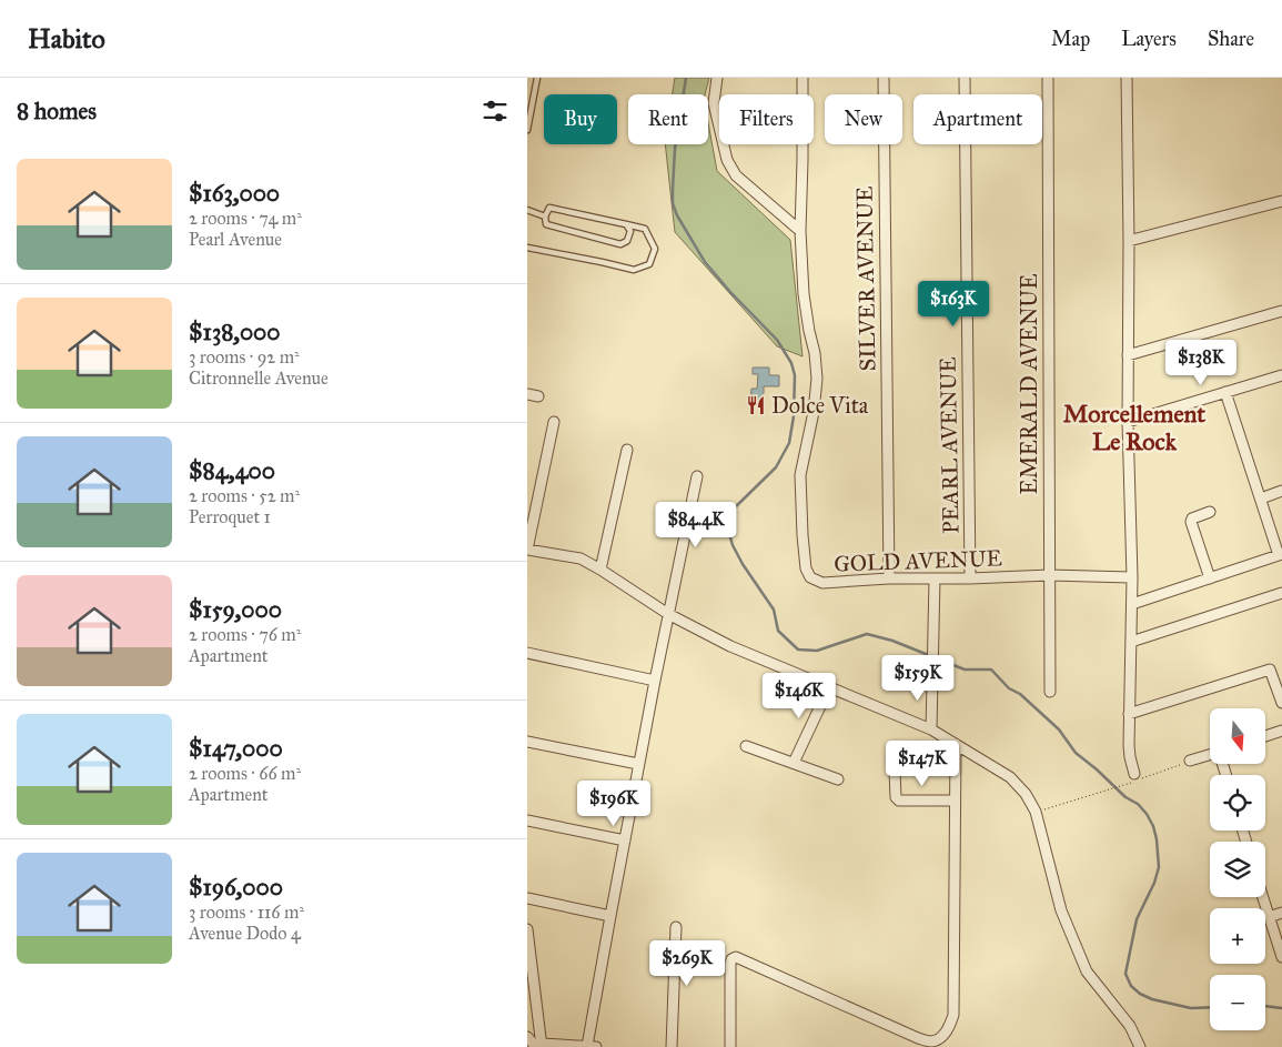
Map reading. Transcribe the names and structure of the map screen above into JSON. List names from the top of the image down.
{
  "streets": {
    "street": [
      "SILVER AVENUE",
      "EMERALD AVENUE",
      "PEARL AVENUE",
      "GOLD AVENUE"
    ]
  },
  "crossings": [
    ["SILVER AVENUE", "GOLD AVENUE"],
    ["EMERALD AVENUE", "GOLD AVENUE"],
    ["PEARL AVENUE", "GOLD AVENUE"]
  ],
  "districts": ["Morcellement Le Rock"],
  "places": {
    "restaurant": ["Dolce Vita"]
  },
  "north": "bottom",
  "page": {
    "header": "Habito",
    "nav": ["Map", "Layers", "Share"],
    "heading": "8 homes",
    "chip": [
      "Buy",
      "Rent",
      "Filters",
      "New",
      "Apartment"
    ],
    "list": [
      {
        "name": "$163,000",
        "note": "2 rooms · 74 m² · Pearl Avenue"
      },
      {
        "name": "$138,000",
        "note": "3 rooms · 92 m² · Citronnelle Avenue"
      },
      {
        "name": "$84,400",
        "note": "2 rooms · 52 m² · Perroquet 1"
      },
      {
        "name": "$159,000",
        "note": "2 rooms · 76 m² · Apartment"
      },
      {
        "name": "$147,000",
        "note": "2 rooms · 66 m² · Apartment"
      },
      {
        "name": "$196,000",
        "note": "3 rooms · 116 m² · Avenue Dodo 4"
      }
    ],
    "price": [
      "$163K",
      "$138K",
      "$84.4K",
      "$159K",
      "$146K",
      "$147K",
      "$196K",
      "$269K"
    ],
    "map_buttons": ["+", "−"]
  }
}
